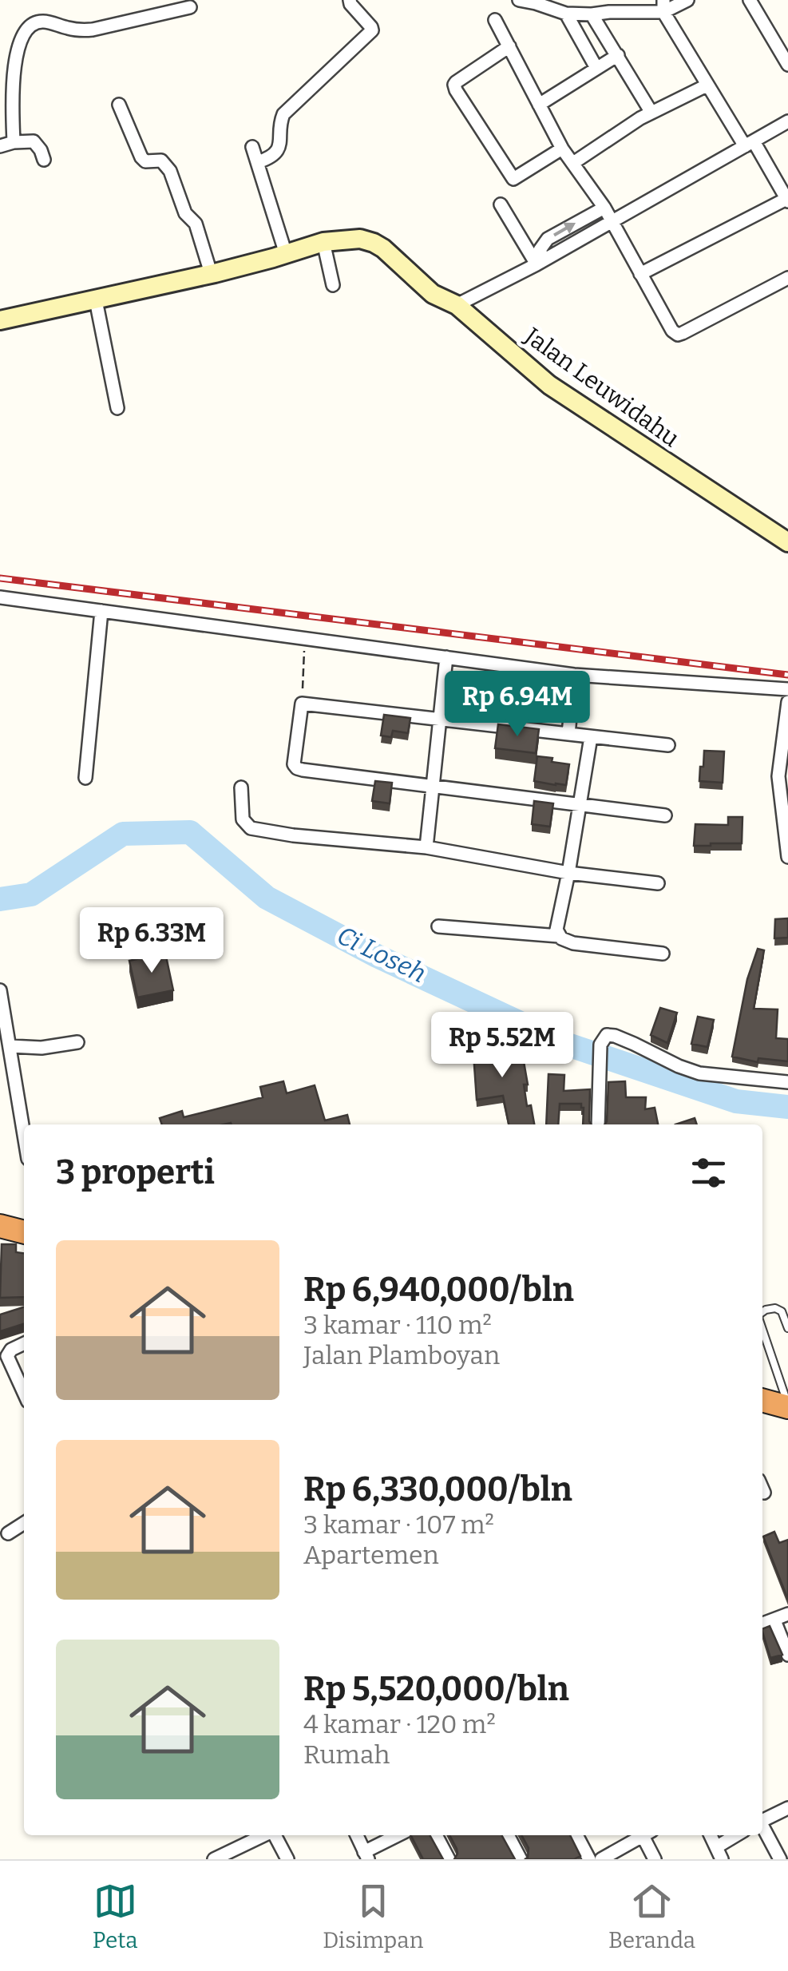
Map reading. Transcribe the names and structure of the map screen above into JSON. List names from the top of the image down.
{
  "streets": {
    "street": ["Jalan Leuwidahu"]
  },
  "water": ["Ci Loseh"],
  "page": {
    "price": ["Rp 6.94M", "Rp 6.33M", "Rp 5.52M"],
    "heading": "3 properti",
    "list": [
      {
        "name": "Rp 6,940,000/bln",
        "note": "3 kamar · 110 m² · Jalan Plamboyan"
      },
      {
        "name": "Rp 6,330,000/bln",
        "note": "3 kamar · 107 m² · Apartemen"
      },
      {
        "name": "Rp 5,520,000/bln",
        "note": "4 kamar · 120 m² · Rumah"
      }
    ],
    "tabs": ["Peta", "Disimpan", "Beranda"]
  }
}
